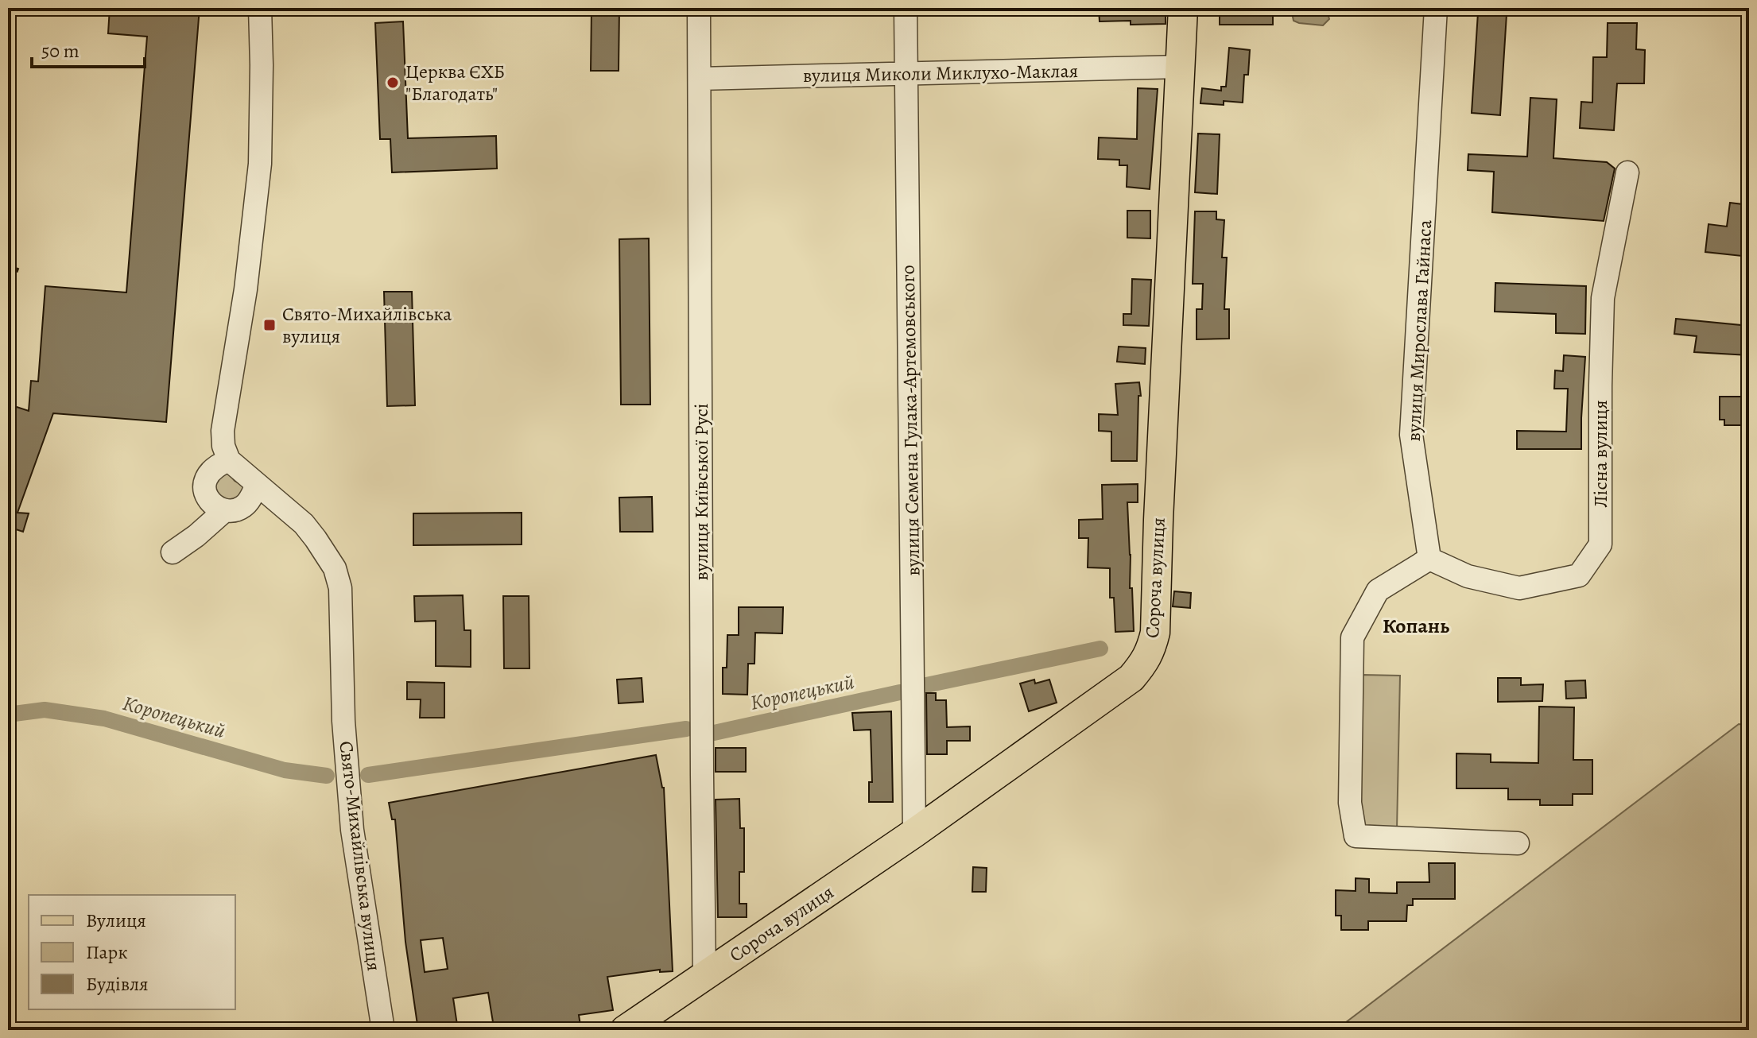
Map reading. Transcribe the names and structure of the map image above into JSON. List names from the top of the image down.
{
  "streets": {
    "main road": ["Сороча вулиця"],
    "street": [
      "вулиця Миколи Миклухо-Маклая",
      "вулиця Мирослава Гайнаса",
      "вулиця Семена Гулака-Артемовського",
      "Лісна вулиця",
      "вулиця Київської Русі",
      "Свято-Михайлівська вулиця"
    ]
  },
  "crossings": [
    ["вулиця Миколи Миклухо-Маклая", "вулиця Семена Гулака-Артемовського"],
    ["вулиця Миколи Миклухо-Маклая", "вулиця Київської Русі"],
    ["вулиця Миколи Миклухо-Маклая", "Сороча вулиця"],
    ["вулиця Мирослава Гайнаса", "Лісна вулиця"],
    ["вулиця Семена Гулака-Артемовського", "Сороча вулиця"],
    ["вулиця Київської Русі", "Сороча вулиця"]
  ],
  "districts": ["Копань"],
  "water": ["Коропецький"],
  "places": {
    "other": ["Церква ЄХБ \"Благодать\""],
    "transit": ["Свято-Михайлівська вулиця"]
  },
  "legend": ["Вулиця", "Парк", "Будівля"],
  "scale_bar": "50 m"
}
